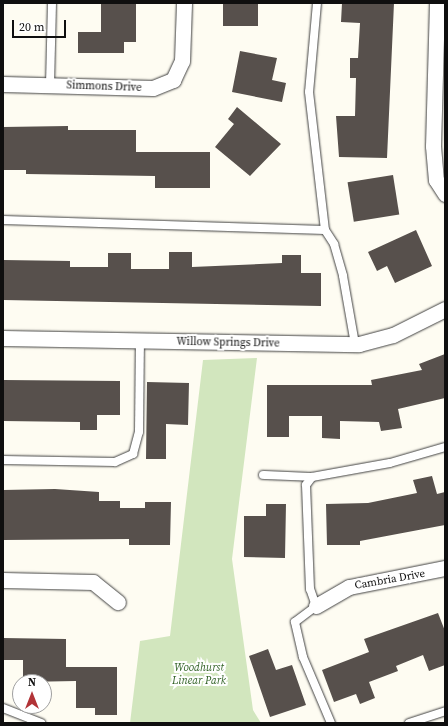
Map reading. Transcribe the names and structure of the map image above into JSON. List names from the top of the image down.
{
  "streets": {
    "street": ["Simmons Drive", "Willow Springs Drive", "Cambria Drive"]
  },
  "parks": ["Woodhurst Linear Park"],
  "scale_bar": "20 m",
  "north": "top"
}
